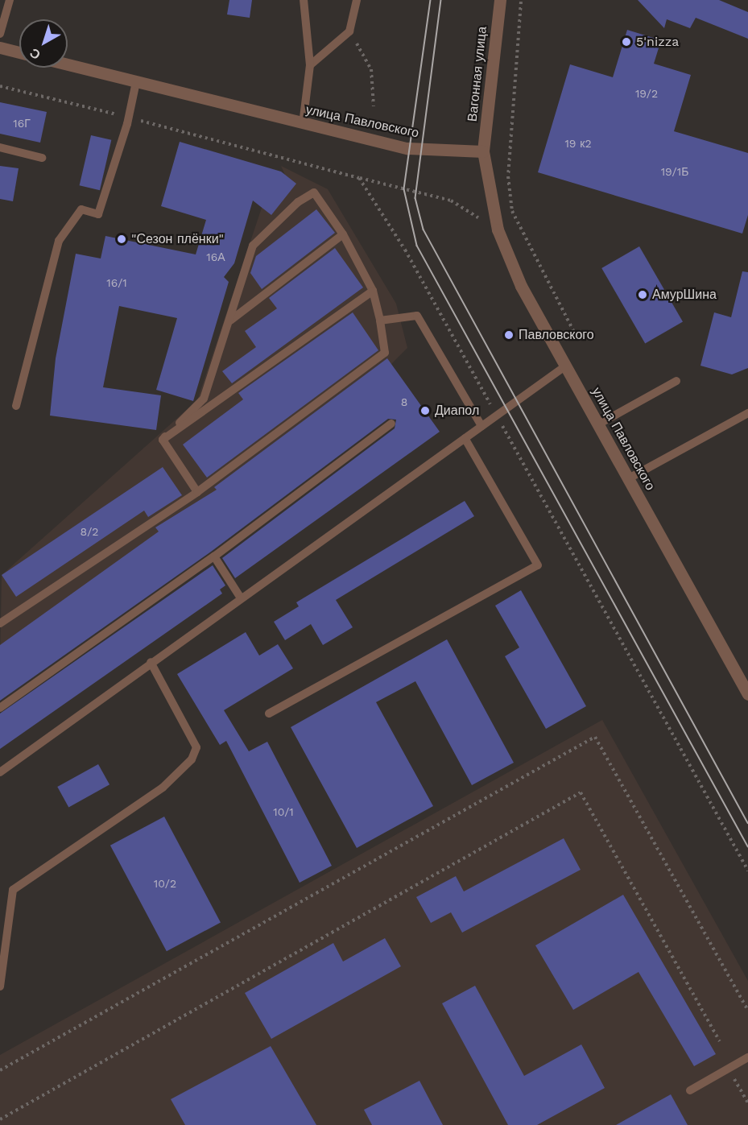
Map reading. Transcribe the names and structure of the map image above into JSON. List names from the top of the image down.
{
  "streets": {
    "street": ["Вагонная улица", "улица Павловского"]
  },
  "crossings": [
    ["Вагонная улица", "улица Павловского"]
  ],
  "places": [
    "5'nizza",
    "\"Сезон плёнки\"",
    "АмурШина",
    "Павловского",
    "Диапол"
  ],
  "house_numbers": [
    "19/2",
    "16Г",
    "19 к2",
    "19/1Б",
    "16А",
    "16/1",
    "8",
    "8/2",
    "10/1",
    "10/2"
  ],
  "north": "bottom left"
}
